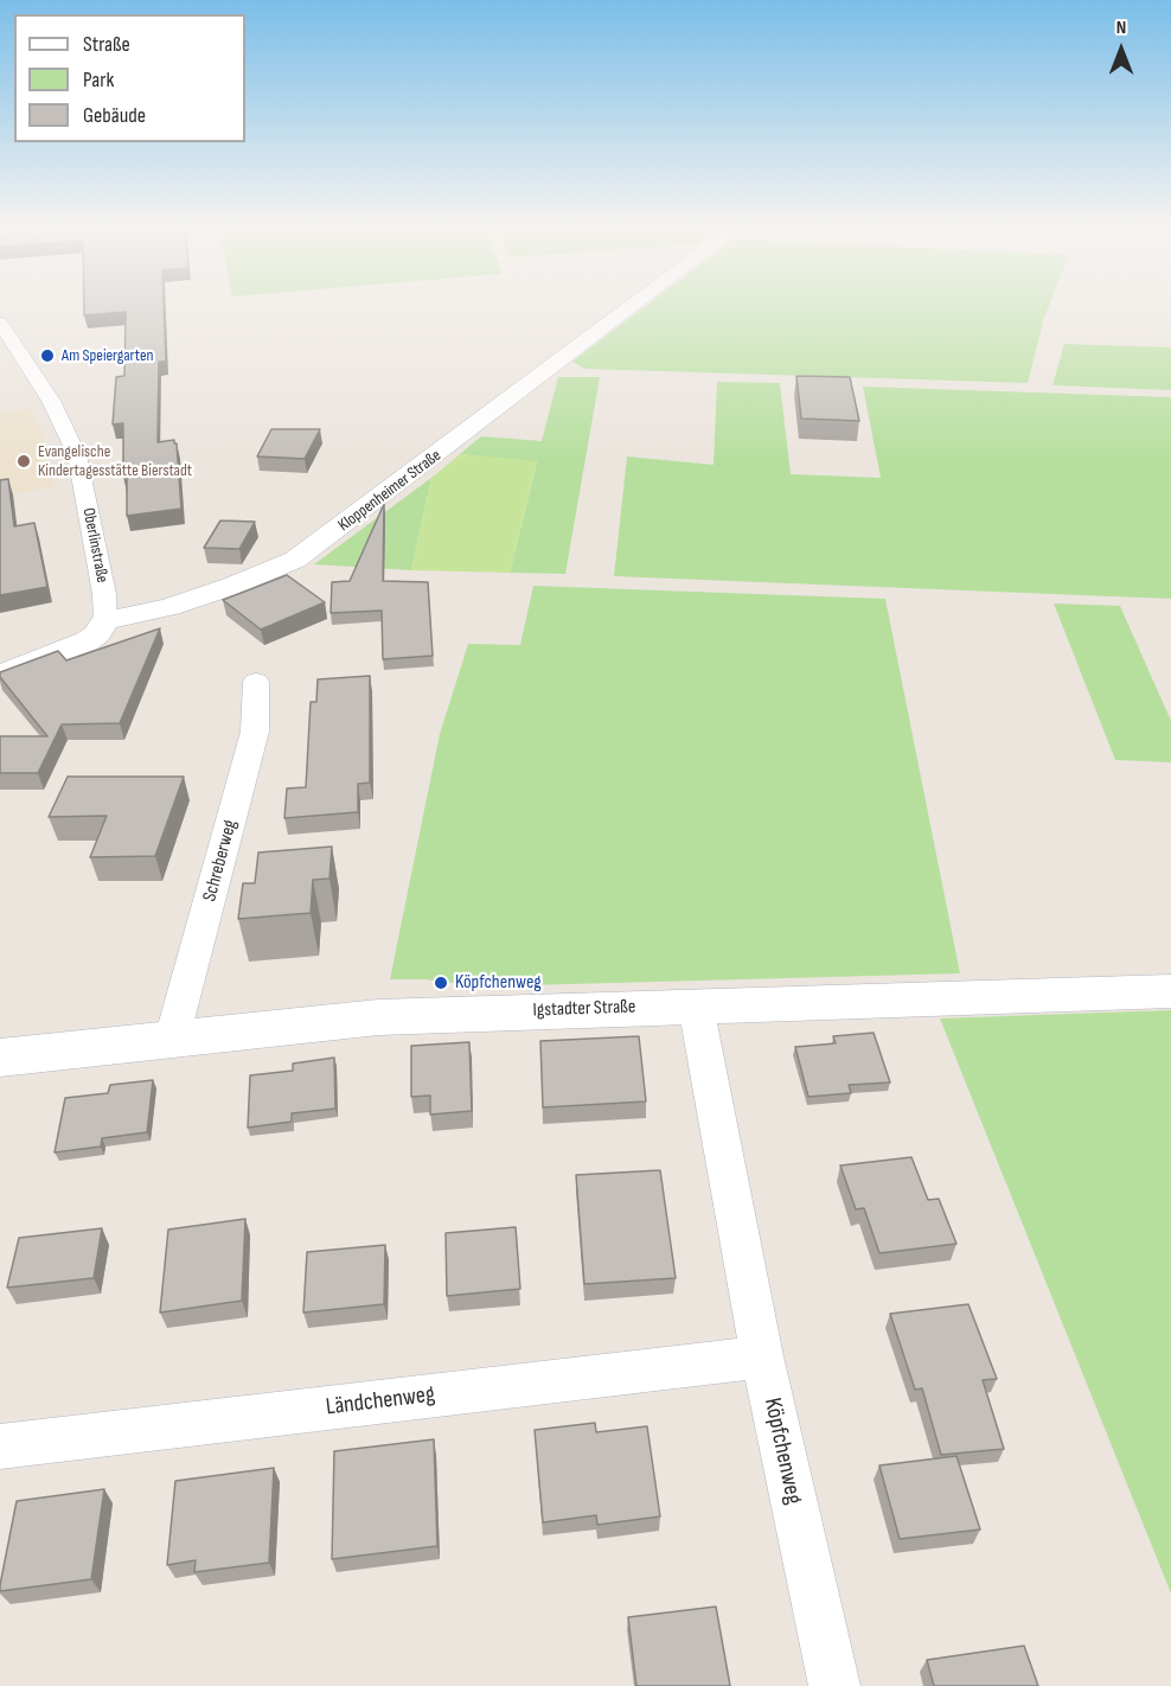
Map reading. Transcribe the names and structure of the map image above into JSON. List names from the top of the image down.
{
  "streets": {
    "main road": ["Igstadter Straße"],
    "street": [
      "Kloppenheimer Straße",
      "Oberlinstraße",
      "Schreberweg",
      "Ländchenweg",
      "Köpfchenweg"
    ]
  },
  "crossings": [
    ["Kloppenheimer Straße", "Oberlinstraße"],
    ["Schreberweg", "Igstadter Straße"],
    ["Igstadter Straße", "Köpfchenweg"],
    ["Ländchenweg", "Köpfchenweg"]
  ],
  "places": ["Am Speiergarten", "Evangelische Kindertagesstätte Bierstadt", "Köpfchenweg"],
  "legend": ["Straße", "Park", "Gebäude"],
  "north": "top"
}
